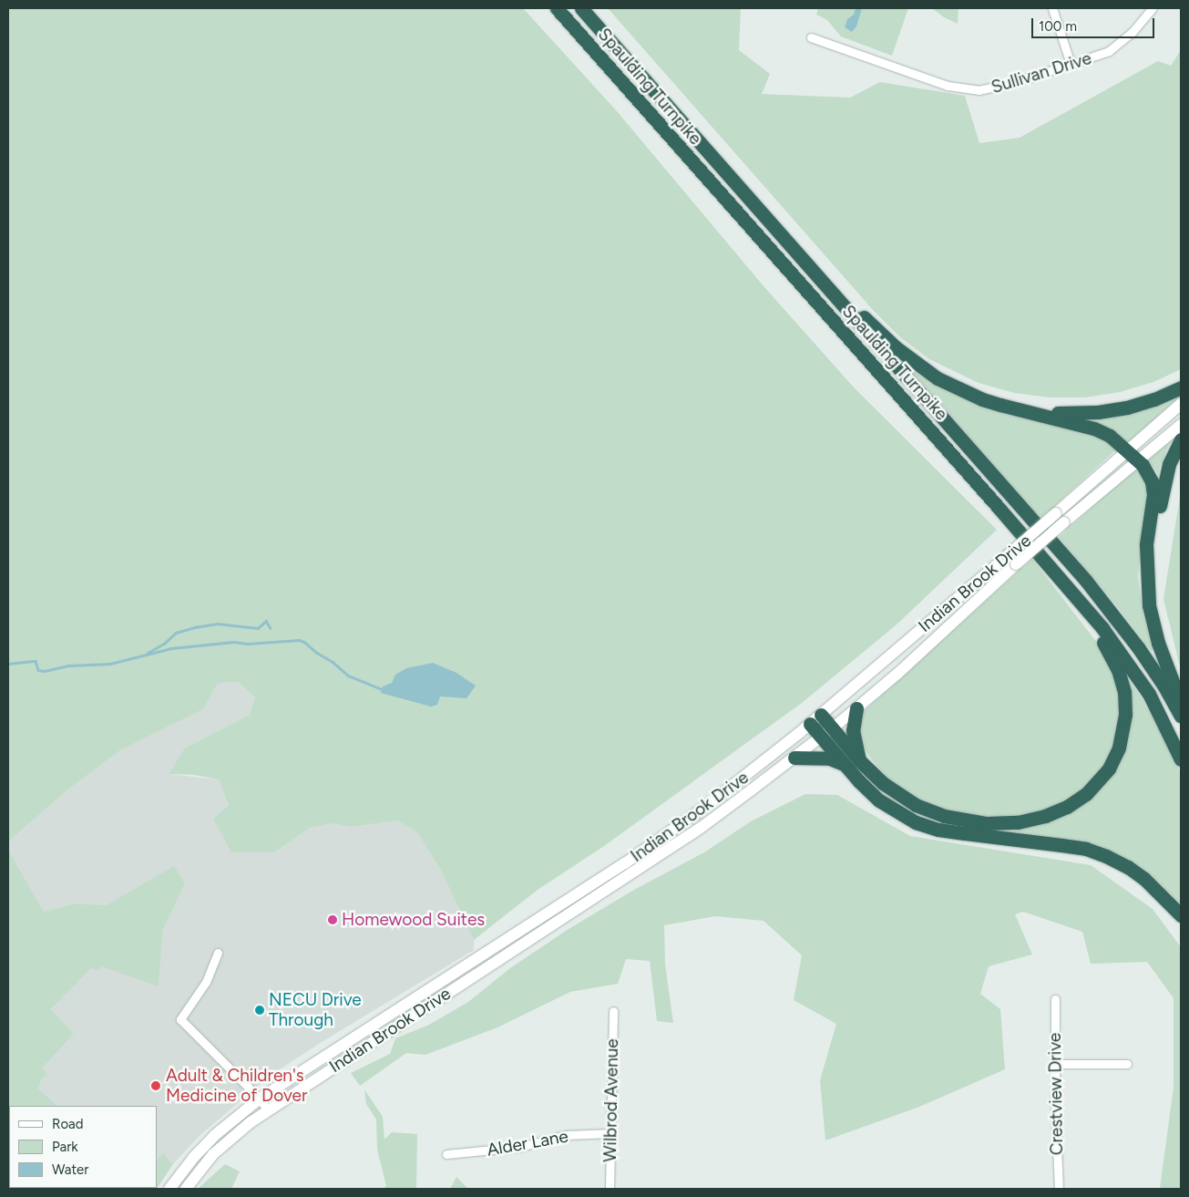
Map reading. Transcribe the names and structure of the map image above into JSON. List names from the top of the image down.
{
  "streets": {
    "highway": ["Spaulding Turnpike"],
    "main road": ["Indian Brook Drive"],
    "street": [
      "Sullivan Drive",
      "Crestview Drive",
      "Wilbrod Avenue",
      "Alder Lane"
    ]
  },
  "crossings": [
    ["Wilbrod Avenue", "Alder Lane"]
  ],
  "places": ["Homewood Suites", "NECU Drive Through", "Adult & Children's Medicine of Dover"],
  "legend": ["Road", "Park", "Water"],
  "scale_bar": "100 m"
}
